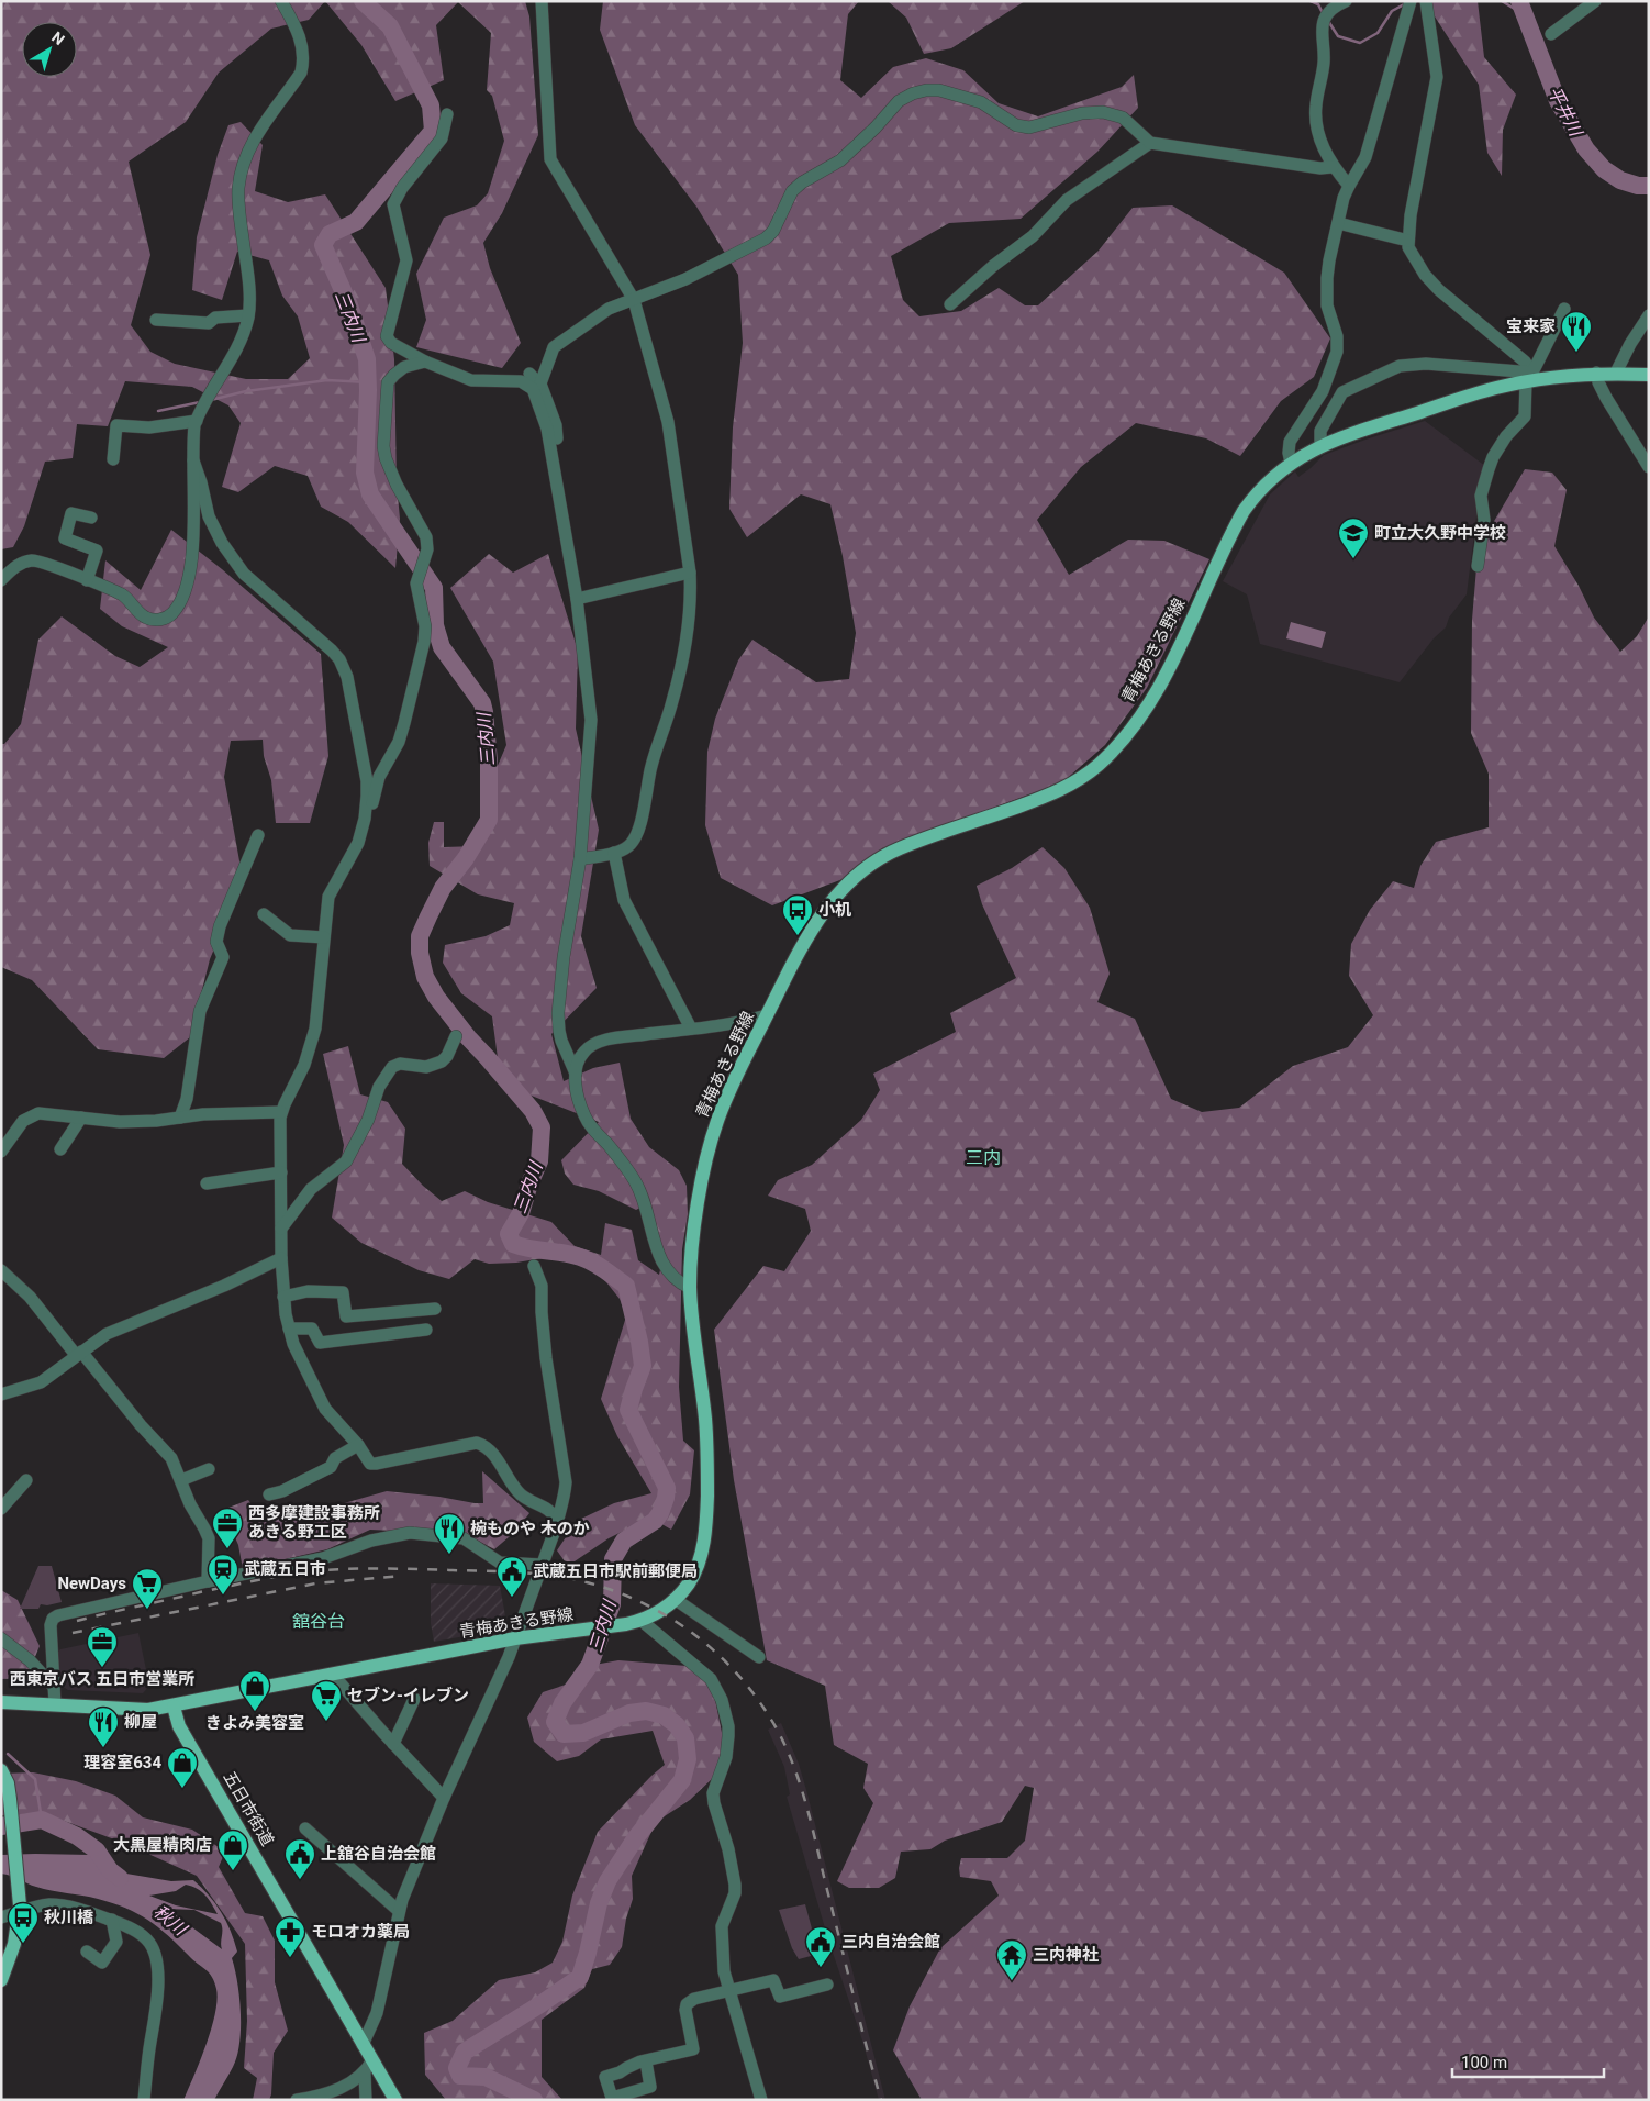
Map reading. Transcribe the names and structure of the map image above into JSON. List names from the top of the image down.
{
  "streets": {
    "main road": ["青梅あきる野線", "五日市街道"]
  },
  "crossings": [
    ["青梅あきる野線", "五日市街道"]
  ],
  "districts": ["三内", "舘谷台"],
  "water": ["平井川", "三内川", "秋川"],
  "places": {
    "restaurant": ["宝来家", "椀ものや 木のか", "柳屋"],
    "school or university": ["町立大久野中学校"],
    "bus stop": ["小机", "秋川橋"],
    "office": ["西多摩建設事務所 あきる野工区", "西東京バス 五日市営業所"],
    "station": ["武蔵五日市"],
    "public building": ["武蔵五日市駅前郵便局", "上舘谷自治会館", "三内自治会館"],
    "supermarket": ["NewDays", "セブン-イレブン"],
    "shop": ["きよみ美容室", "理容室634", "大黒屋精肉店"],
    "pharmacy": ["モロオカ薬局"],
    "temple": ["三内神社"]
  },
  "scale_bar": "100 m",
  "north": "top right"
}
